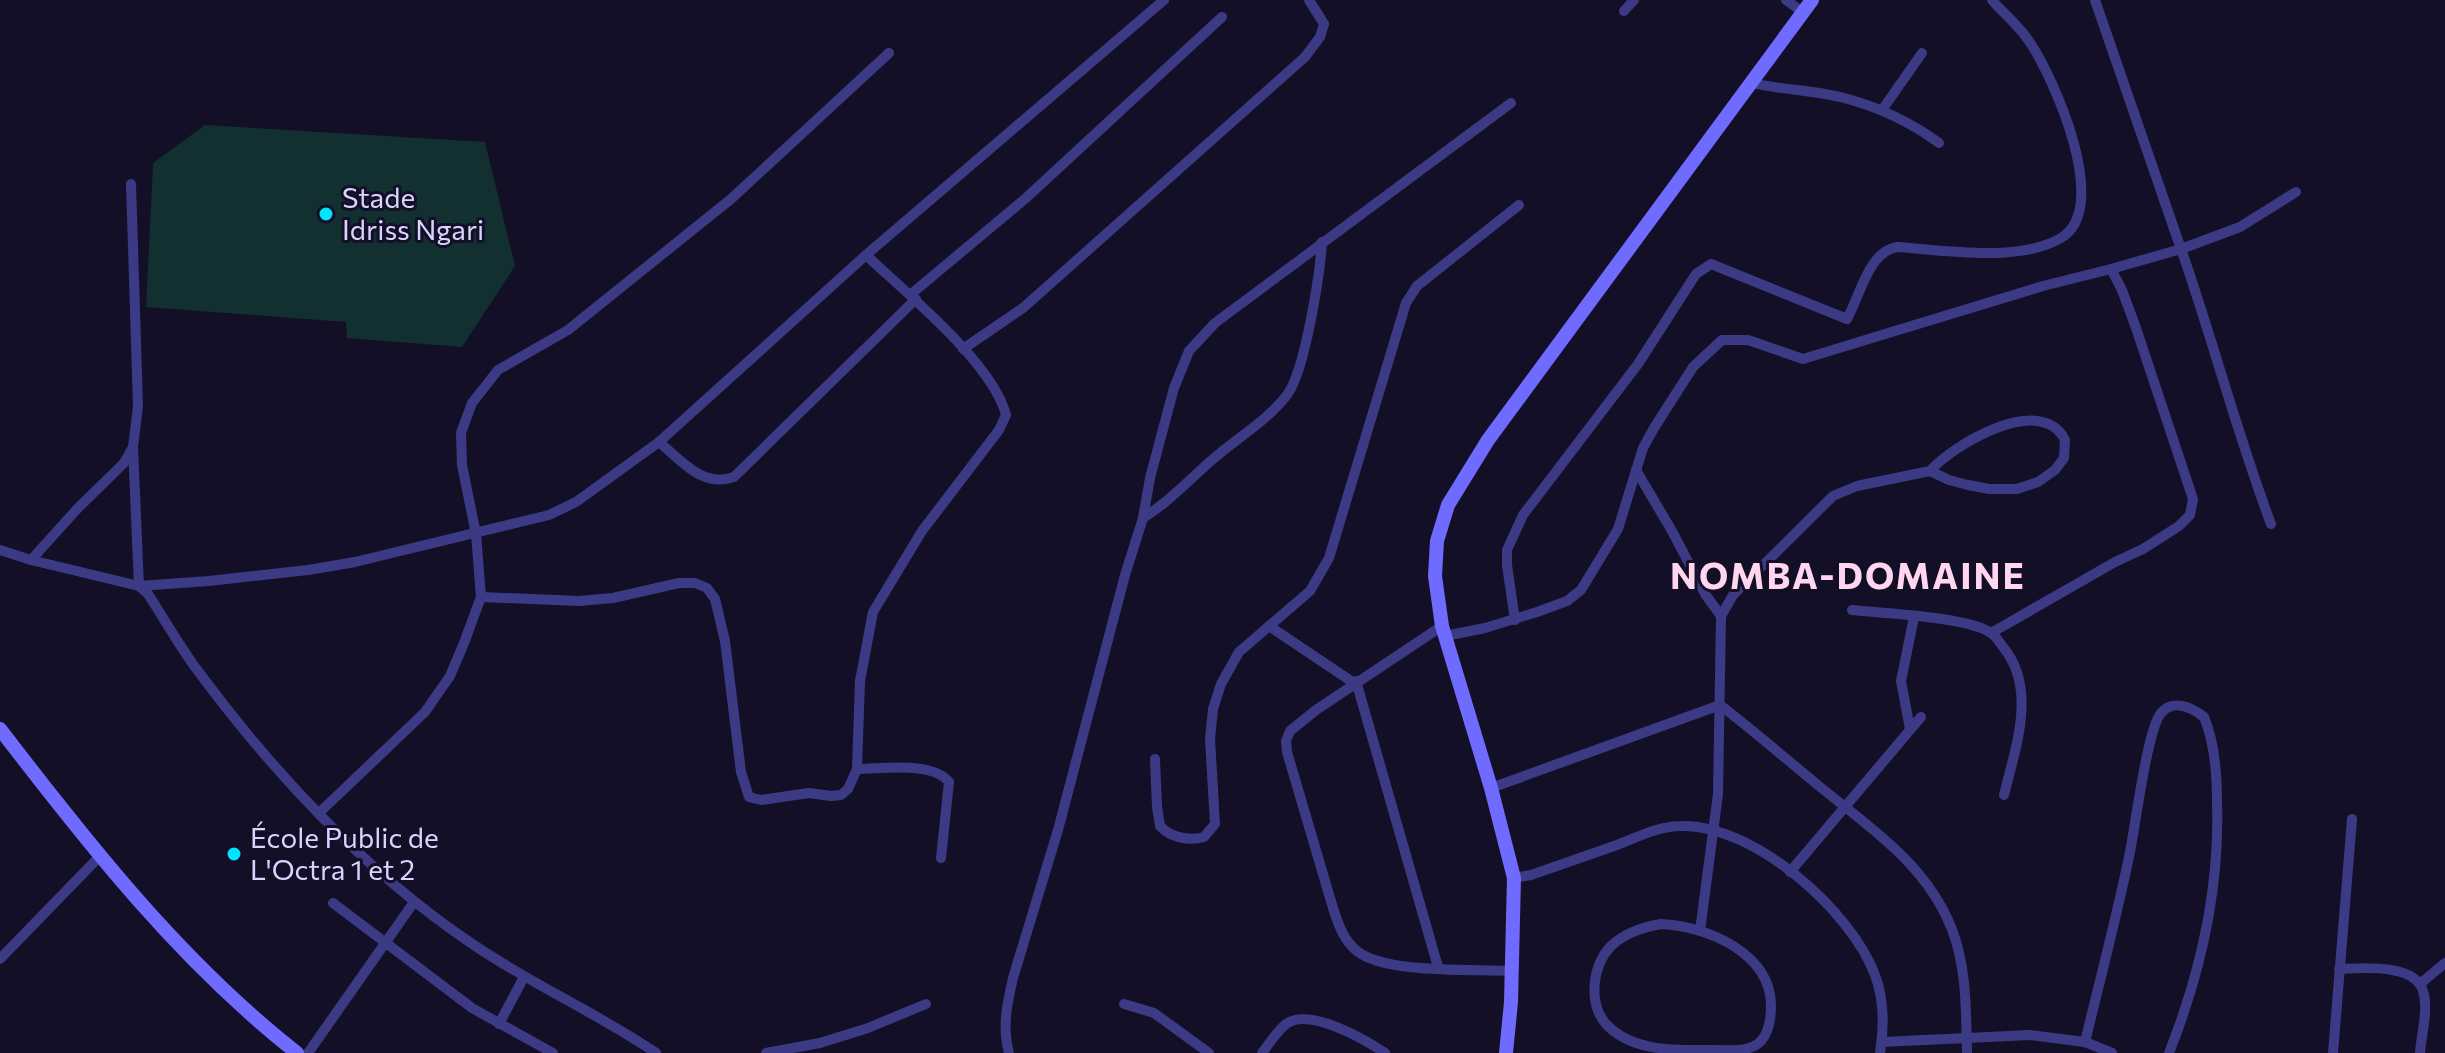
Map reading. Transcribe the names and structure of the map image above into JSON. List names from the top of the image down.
{
  "districts": ["NOMBA-DOMAINE"],
  "places": ["Stade Idriss Ngari", "École Public de L'Octra 1 et 2"]
}
